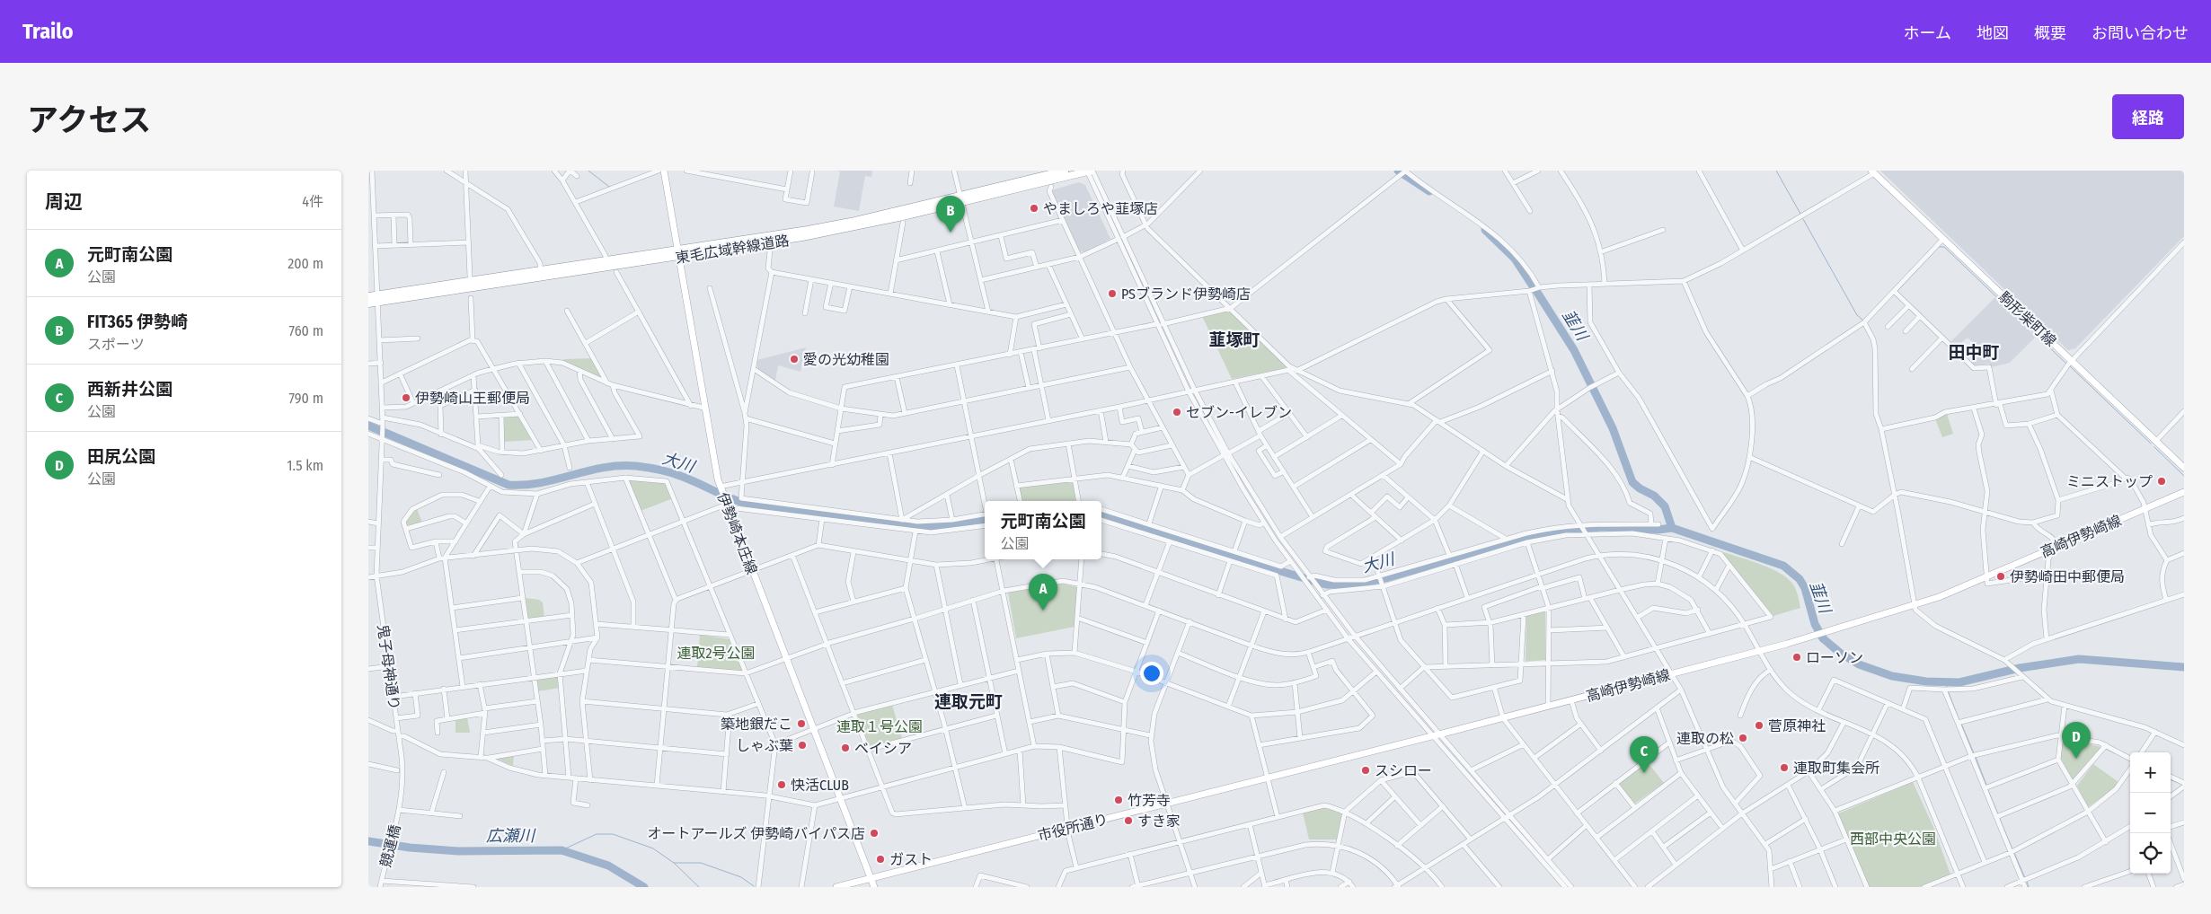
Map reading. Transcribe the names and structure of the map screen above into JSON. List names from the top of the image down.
{
  "streets": {
    "highway": ["東毛広域幹線道路"],
    "main road": [
      "駒形柴町線",
      "伊勢崎本庄線",
      "高崎伊勢崎線",
      "市役所通り"
    ],
    "street": ["鬼子母神通り", "競運橋"]
  },
  "crossings": [
    ["東毛広域幹線道路", "伊勢崎本庄線"],
    ["伊勢崎本庄線", "市役所通り"],
    ["高崎伊勢崎線", "市役所通り"],
    ["鬼子母神通り", "競運橋"]
  ],
  "districts": ["韮塚町", "田中町", "連取元町"],
  "water": ["韮川", "大川", "広瀬川"],
  "parks": ["連取2号公園", "連取１号公園", "西部中央公園"],
  "places": [
    "やましろや韮塚店",
    "PSブランド伊勢崎店",
    "愛の光幼稚園",
    "伊勢崎山王郵便局",
    "セブン-イレブン",
    "ミニストップ",
    "伊勢崎田中郵便局",
    "ローソン",
    "築地銀だこ",
    "菅原神社",
    "連取の松",
    "しゃぶ葉",
    "ベイシア",
    "連取町集会所",
    "スシロー",
    "快活CLUB",
    "竹芳寺",
    "すき家",
    "オートアールズ 伊勢崎バイパス店",
    "ガスト"
  ],
  "page": {
    "header": "Trailo",
    "nav": [
      "ホーム",
      "地図",
      "概要",
      "お問い合わせ"
    ],
    "title": "アクセス",
    "buttons": "経路",
    "heading": ["周辺", "4件"],
    "pins": [
      "B",
      "A",
      "D",
      "C"
    ],
    "list": [
      {
        "mark": "A",
        "name": "元町南公園",
        "note": "公園",
        "value": "200 m"
      },
      {
        "mark": "B",
        "name": "FIT365 伊勢崎",
        "note": "スポーツ",
        "value": "760 m"
      },
      {
        "mark": "C",
        "name": "西新井公園",
        "note": "公園",
        "value": "790 m"
      },
      {
        "mark": "D",
        "name": "田尻公園",
        "note": "公園",
        "value": "1.5 km"
      }
    ],
    "popup": ["元町南公園", "公園"],
    "map_buttons": ["+", "−"]
  }
}
